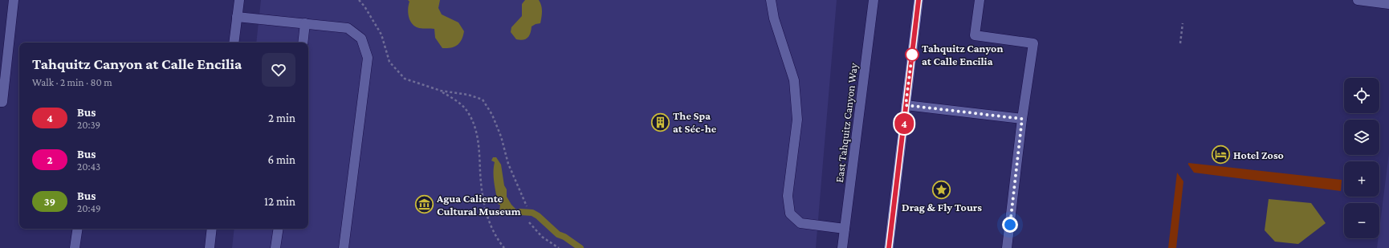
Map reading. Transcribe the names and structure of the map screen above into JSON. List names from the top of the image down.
{
  "streets": {
    "main road": ["East Tahquitz Canyon Way"]
  },
  "places": {
    "other": ["Tahquitz Canyon at Calle Encilia"],
    "building": ["The Spa at Séc-he"],
    "hotel": ["Hotel Zoso"],
    "place": ["Drag & Fly Tours"],
    "museum": ["Agua Caliente Cultural Museum"]
  },
  "lines": ["bus line 4"],
  "page": {
    "on_map": "4",
    "heading": ["Tahquitz Canyon at Calle Encilia", "Walk · 2 min · 80 m"],
    "map_buttons": ["+", "−"],
    "list": [
      {
        "mark": "4",
        "name": "Bus",
        "note": "20:39",
        "value": "2 min"
      },
      {
        "mark": "2",
        "name": "Bus",
        "note": "20:43",
        "value": "6 min"
      },
      {
        "mark": "39",
        "name": "Bus",
        "note": "20:49",
        "value": "12 min"
      }
    ]
  }
}
